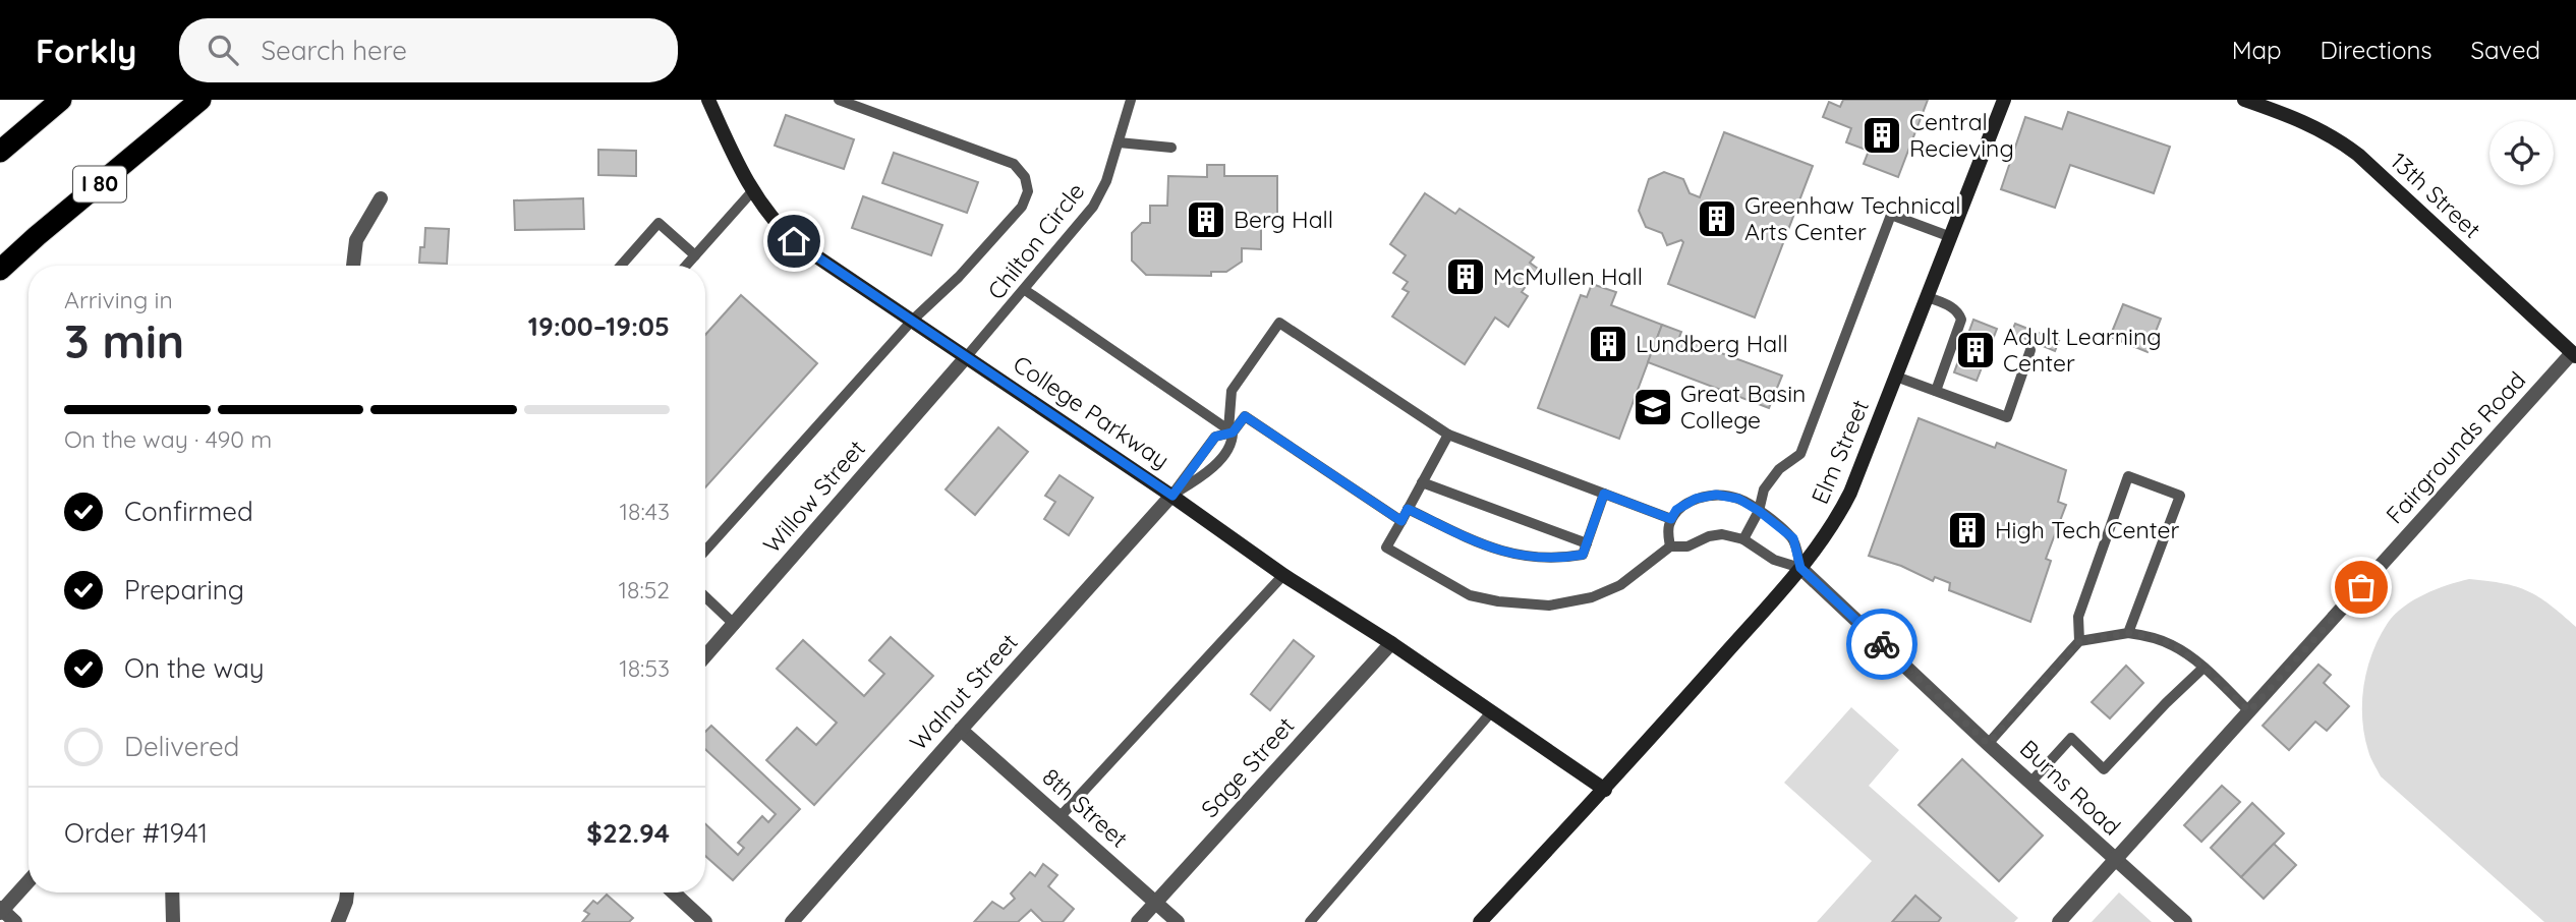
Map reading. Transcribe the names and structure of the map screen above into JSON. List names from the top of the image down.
{
  "streets": {
    "highway": ["I 80"],
    "street": [
      "13th Street",
      "College Parkway",
      "Fairgrounds Road",
      "Elm Street",
      "Willow Street",
      "Walnut Street",
      "Sage Street",
      "Burns Road",
      "8th Street"
    ],
    "lane": ["Chilton Circle"]
  },
  "crossings": [
    ["13th Street", "Fairgrounds Road"],
    ["Chilton Circle", "College Parkway"],
    ["Chilton Circle", "Willow Street"],
    ["College Parkway", "Elm Street"],
    ["College Parkway", "Willow Street"],
    ["College Parkway", "Walnut Street"],
    ["College Parkway", "Sage Street"],
    ["Fairgrounds Road", "Burns Road"],
    ["Elm Street", "Burns Road"],
    ["Walnut Street", "8th Street"],
    ["Sage Street", "8th Street"]
  ],
  "places": {
    "building": [
      "Central Recieving",
      "Greenhaw Technical Arts Center",
      "Berg Hall",
      "McMullen Hall",
      "Lundberg Hall",
      "Adult Learning Center",
      "High Tech Center"
    ],
    "school or university": ["Great Basin College"]
  },
  "page": {
    "header": "Forkly",
    "search": "Search here",
    "nav": ["Map", "Directions", "Saved"],
    "heading": ["3 min", "Arriving in", "19:00–19:05"],
    "panel": ["Order #1941", "$22.94"],
    "bar": "On the way · 490 m",
    "list": [
      ["Confirmed", "18:43"],
      ["Preparing", "18:52"],
      ["On the way", "18:53"],
      "Delivered"
    ]
  }
}
